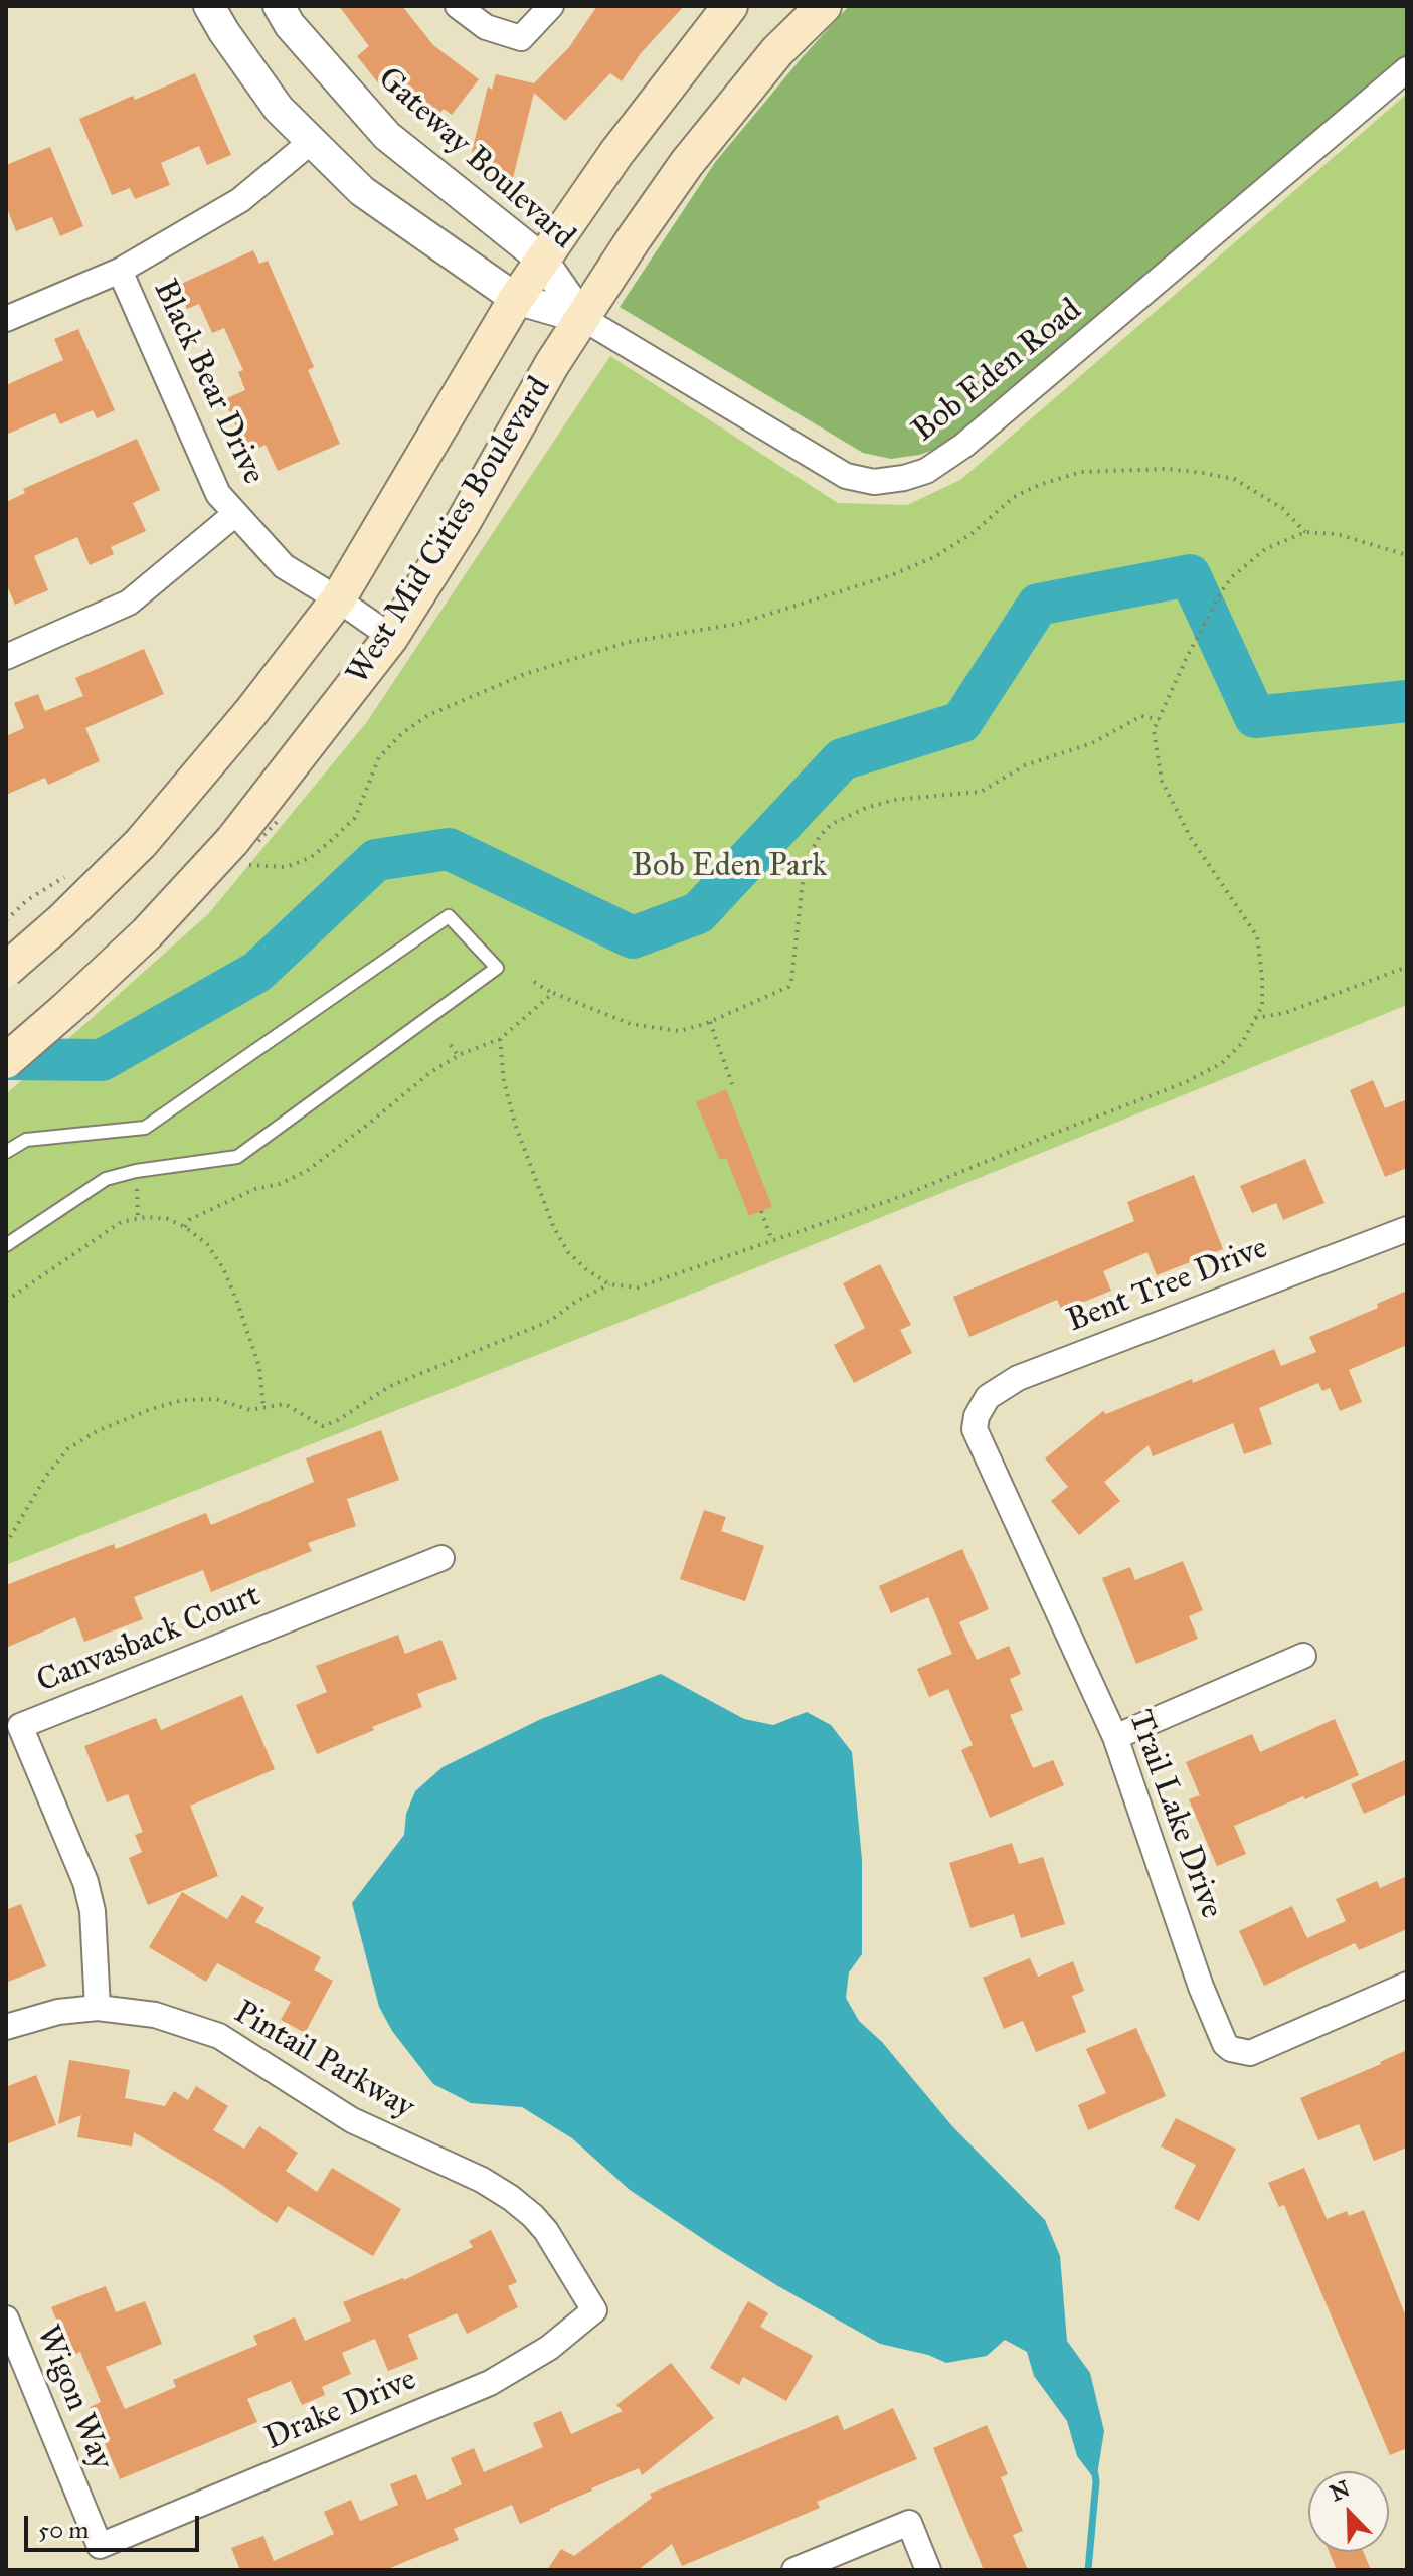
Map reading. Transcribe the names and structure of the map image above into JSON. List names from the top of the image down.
{
  "streets": {
    "main road": ["West Mid Cities Boulevard"],
    "street": [
      "Gateway Boulevard",
      "Bob Eden Road",
      "Black Bear Drive",
      "Bent Tree Drive",
      "Canvasback Court",
      "Trail Lake Drive",
      "Pintail Parkway",
      "Wigon Way",
      "Drake Drive"
    ]
  },
  "crossings": [
    ["Gateway Boulevard", "Bob Eden Road"],
    ["Gateway Boulevard", "West Mid Cities Boulevard"],
    ["Bob Eden Road", "West Mid Cities Boulevard"],
    ["Black Bear Drive", "West Mid Cities Boulevard"],
    ["Bent Tree Drive", "Trail Lake Drive"],
    ["Canvasback Court", "Pintail Parkway"],
    ["Pintail Parkway", "Drake Drive"],
    ["Wigon Way", "Drake Drive"]
  ],
  "parks": ["Bob Eden Park"],
  "scale_bar": "50 m",
  "north": "top left"
}
